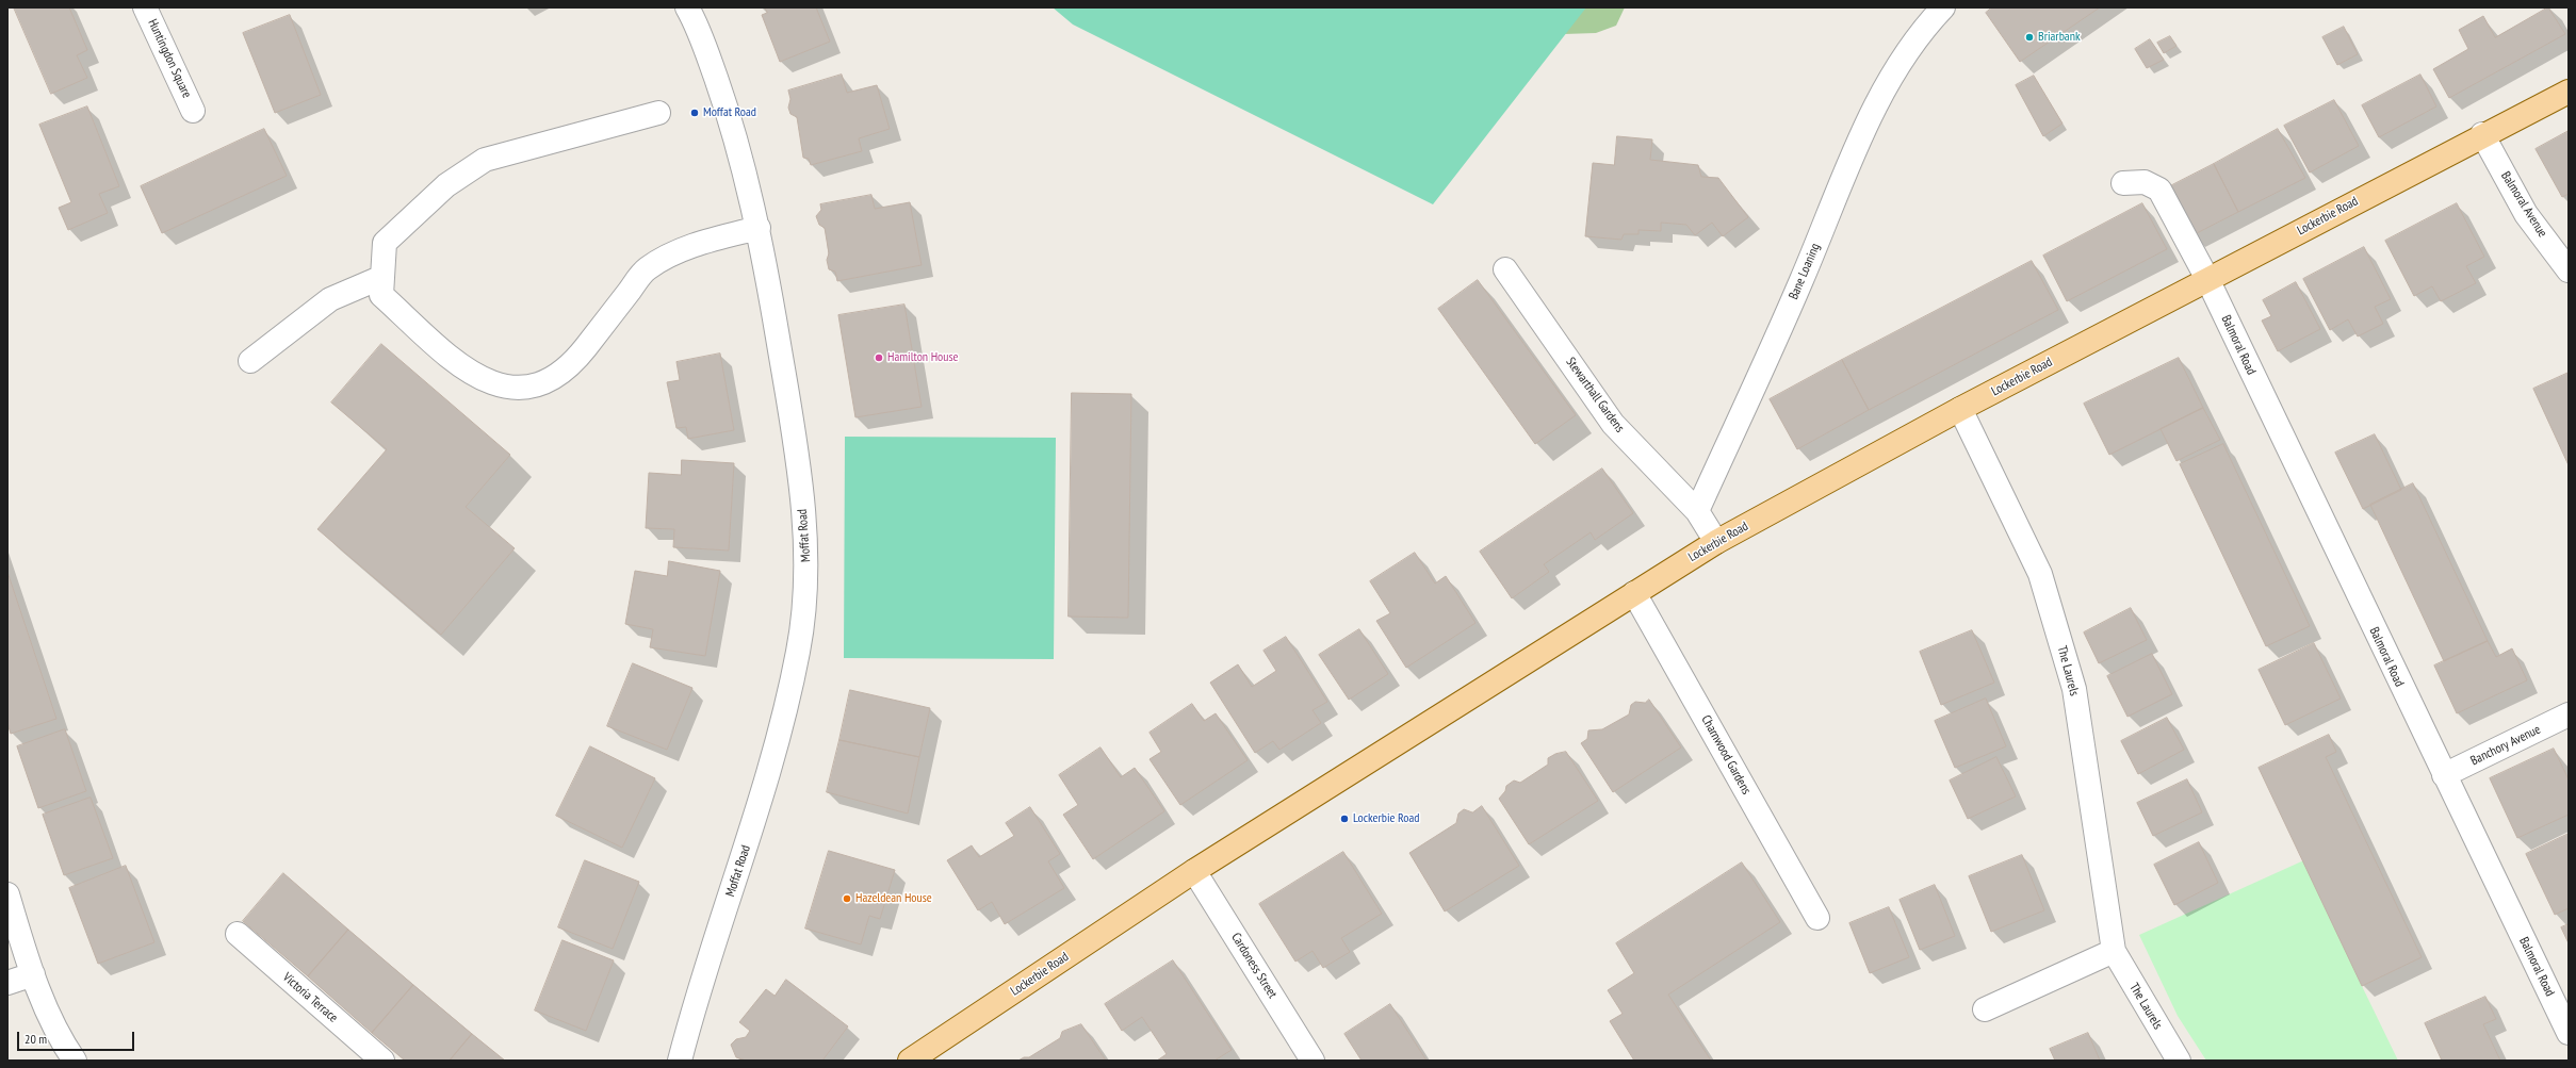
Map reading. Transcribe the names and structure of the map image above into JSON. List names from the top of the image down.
{
  "streets": {
    "main road": ["Lockerbie Road"],
    "street": [
      "Huntingdon Square",
      "Balmoral Avenue",
      "Bane Loaning",
      "Balmoral Road",
      "Stewarthall Gardens",
      "Moffat Road",
      "The Laurels",
      "Banchory Avenue",
      "Charnwood Gardens",
      "Cardoness Street",
      "Victoria Terrace"
    ]
  },
  "crossings": [
    ["Balmoral Avenue", "Lockerbie Road"],
    ["Lockerbie Road", "Balmoral Road"],
    ["Lockerbie Road", "The Laurels"],
    ["Lockerbie Road", "Charnwood Gardens"],
    ["Lockerbie Road", "Cardoness Street"],
    ["Bane Loaning", "Stewarthall Gardens"],
    ["Balmoral Road", "Banchory Avenue"]
  ],
  "places": [
    "Briarbank",
    "Moffat Road",
    "Hamilton House",
    "Lockerbie Road",
    "Hazeldean House"
  ],
  "scale_bar": "20 m"
}
